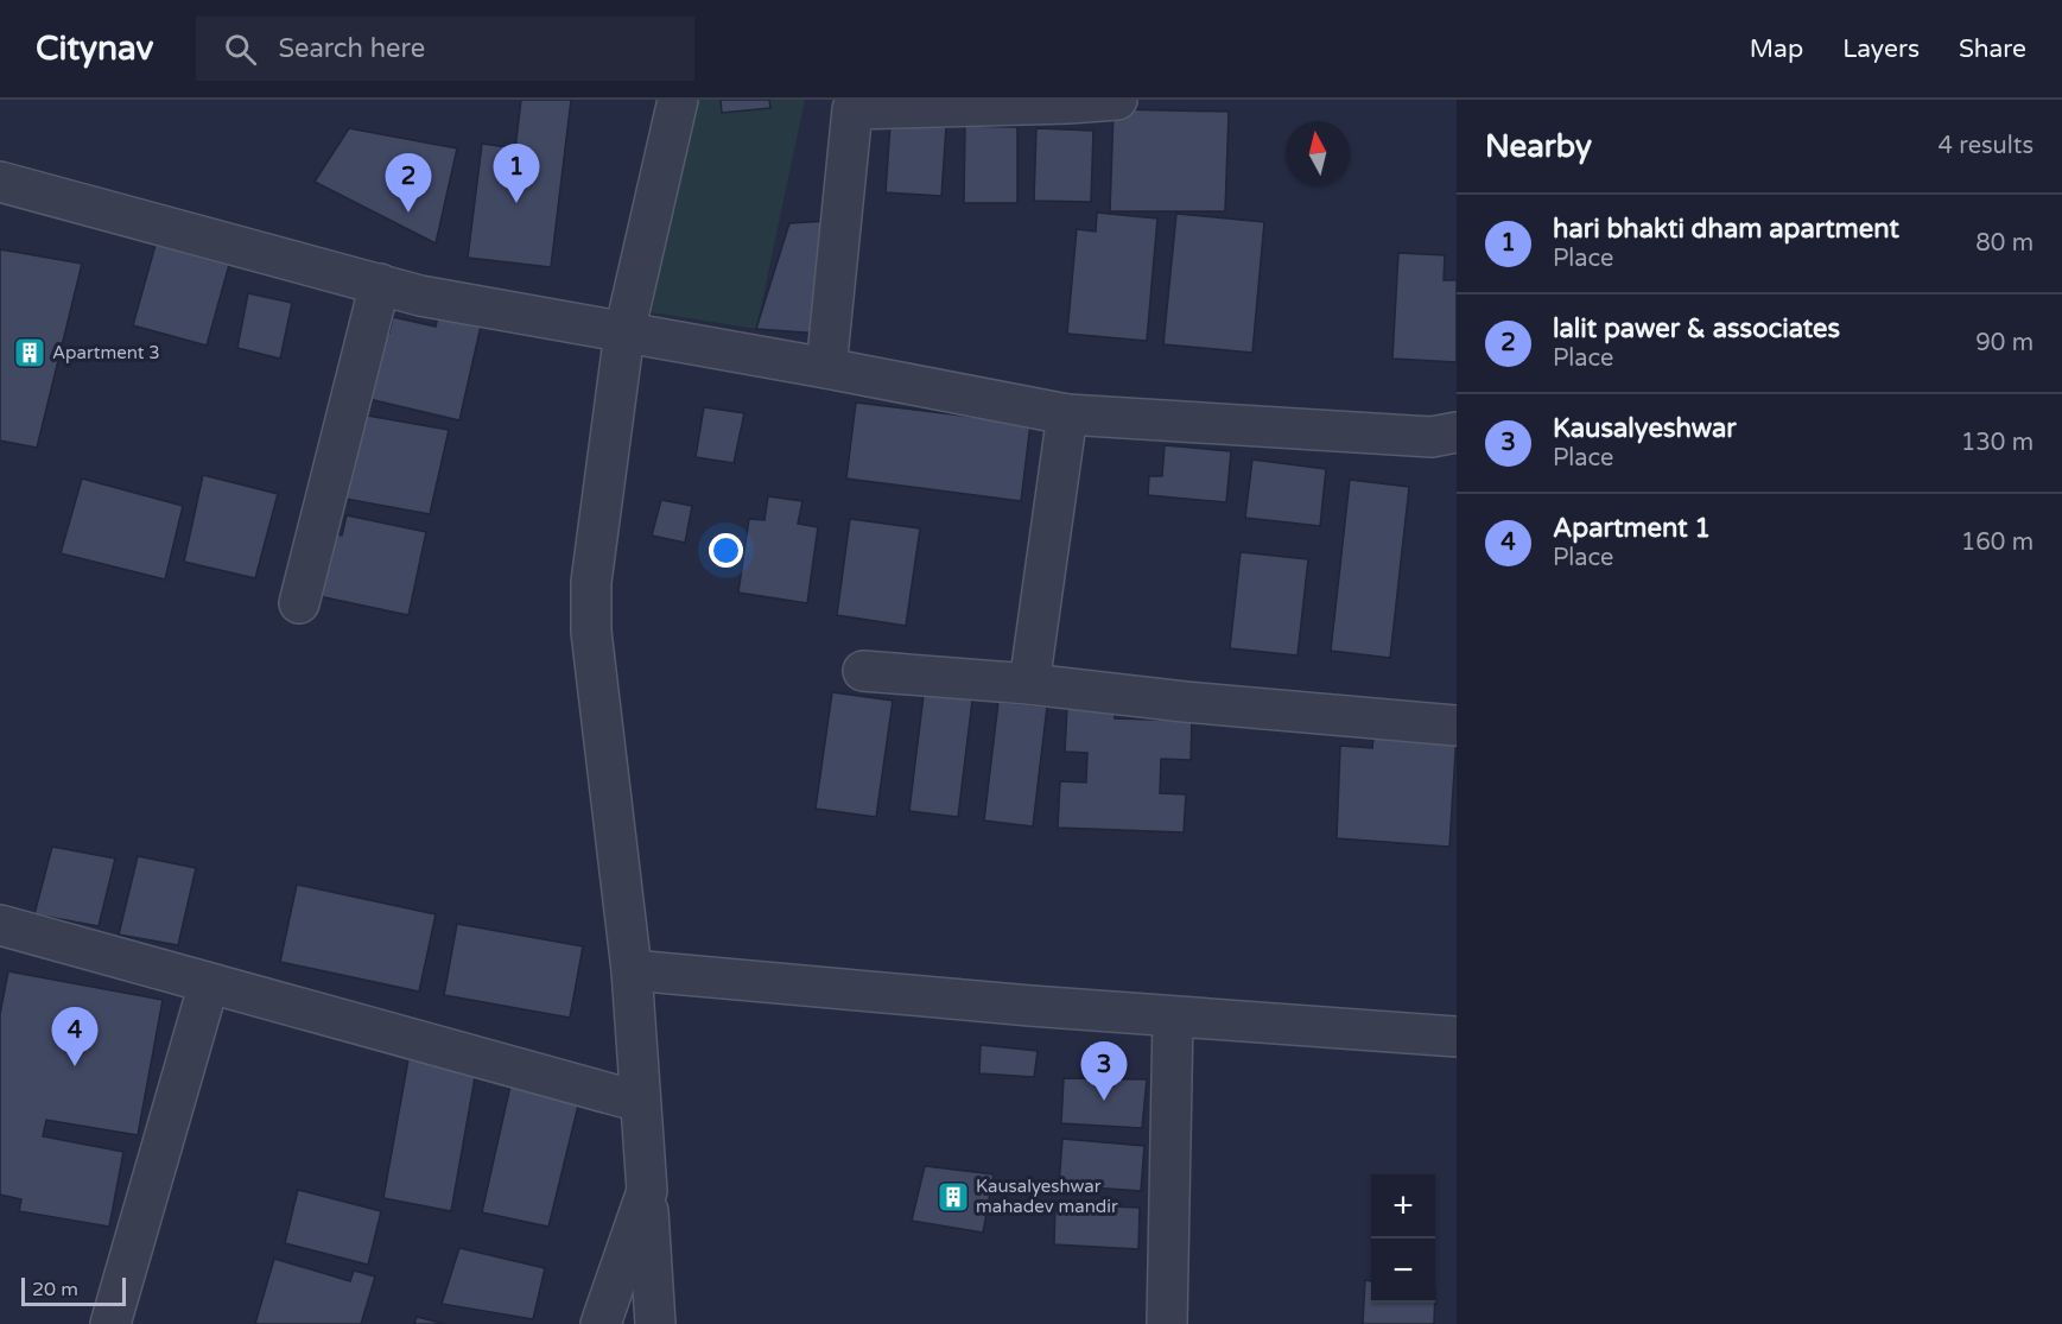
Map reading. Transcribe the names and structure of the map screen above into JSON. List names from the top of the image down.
{
  "places": {
    "building": ["Apartment 3", "Kausalyeshwar mahadev mandir"]
  },
  "scale_bar": "20 m",
  "north": "top",
  "page": {
    "header": "Citynav",
    "search": "Search here",
    "nav": ["Map", "Layers", "Share"],
    "heading": ["Nearby", "4 results"],
    "pins": [
      "1",
      "2",
      "4",
      "3"
    ],
    "list": [
      {
        "mark": "1",
        "name": "hari bhakti dham apartment",
        "note": "Place",
        "value": "80 m"
      },
      {
        "mark": "2",
        "name": "lalit pawer & associates",
        "note": "Place",
        "value": "90 m"
      },
      {
        "mark": "3",
        "name": "Kausalyeshwar",
        "note": "Place",
        "value": "130 m"
      },
      {
        "mark": "4",
        "name": "Apartment 1",
        "note": "Place",
        "value": "160 m"
      }
    ],
    "map_buttons": ["+", "−"],
    "scale": "20 m"
  }
}
